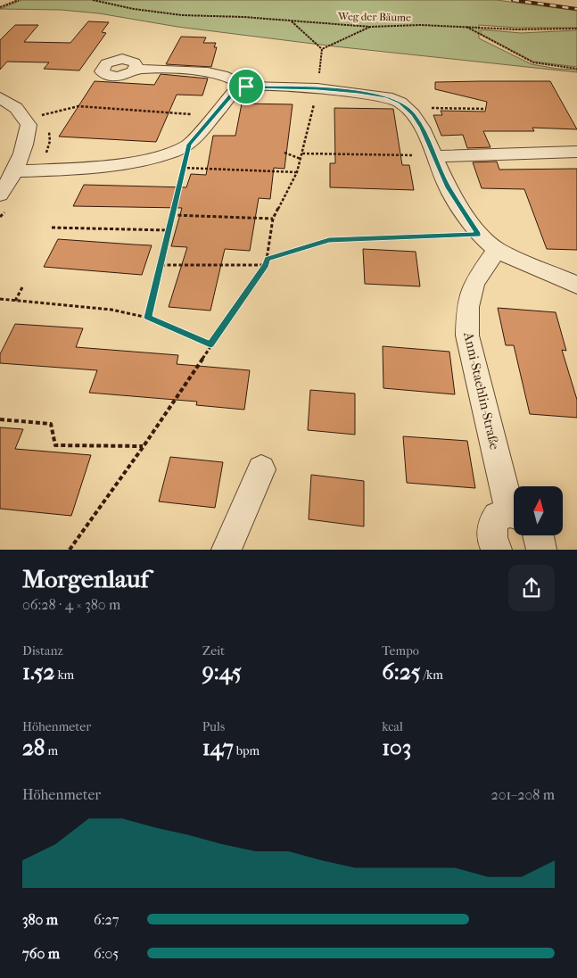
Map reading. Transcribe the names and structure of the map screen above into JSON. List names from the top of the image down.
{
  "streets": {
    "street": ["Anni-Staehlin-Straße"],
    "path": ["Weg der Bäume"]
  },
  "north": "top",
  "page": {
    "heading": ["Morgenlauf", "06:28 · 4 × 380 m"],
    "stats": [
      ["Distanz", "1.52 km"],
      ["Zeit", "9:45"],
      ["Tempo", "6:25 /km"],
      ["Höhenmeter", "28 m"],
      ["Puls", "147 bpm"],
      ["kcal", "103"]
    ],
    "chart": ["Höhenmeter", "201–208 m"],
    "list": [
      {
        "name": "380 m",
        "note": "6:27"
      },
      {
        "name": "760 m",
        "note": "6:05"
      }
    ]
  }
}
